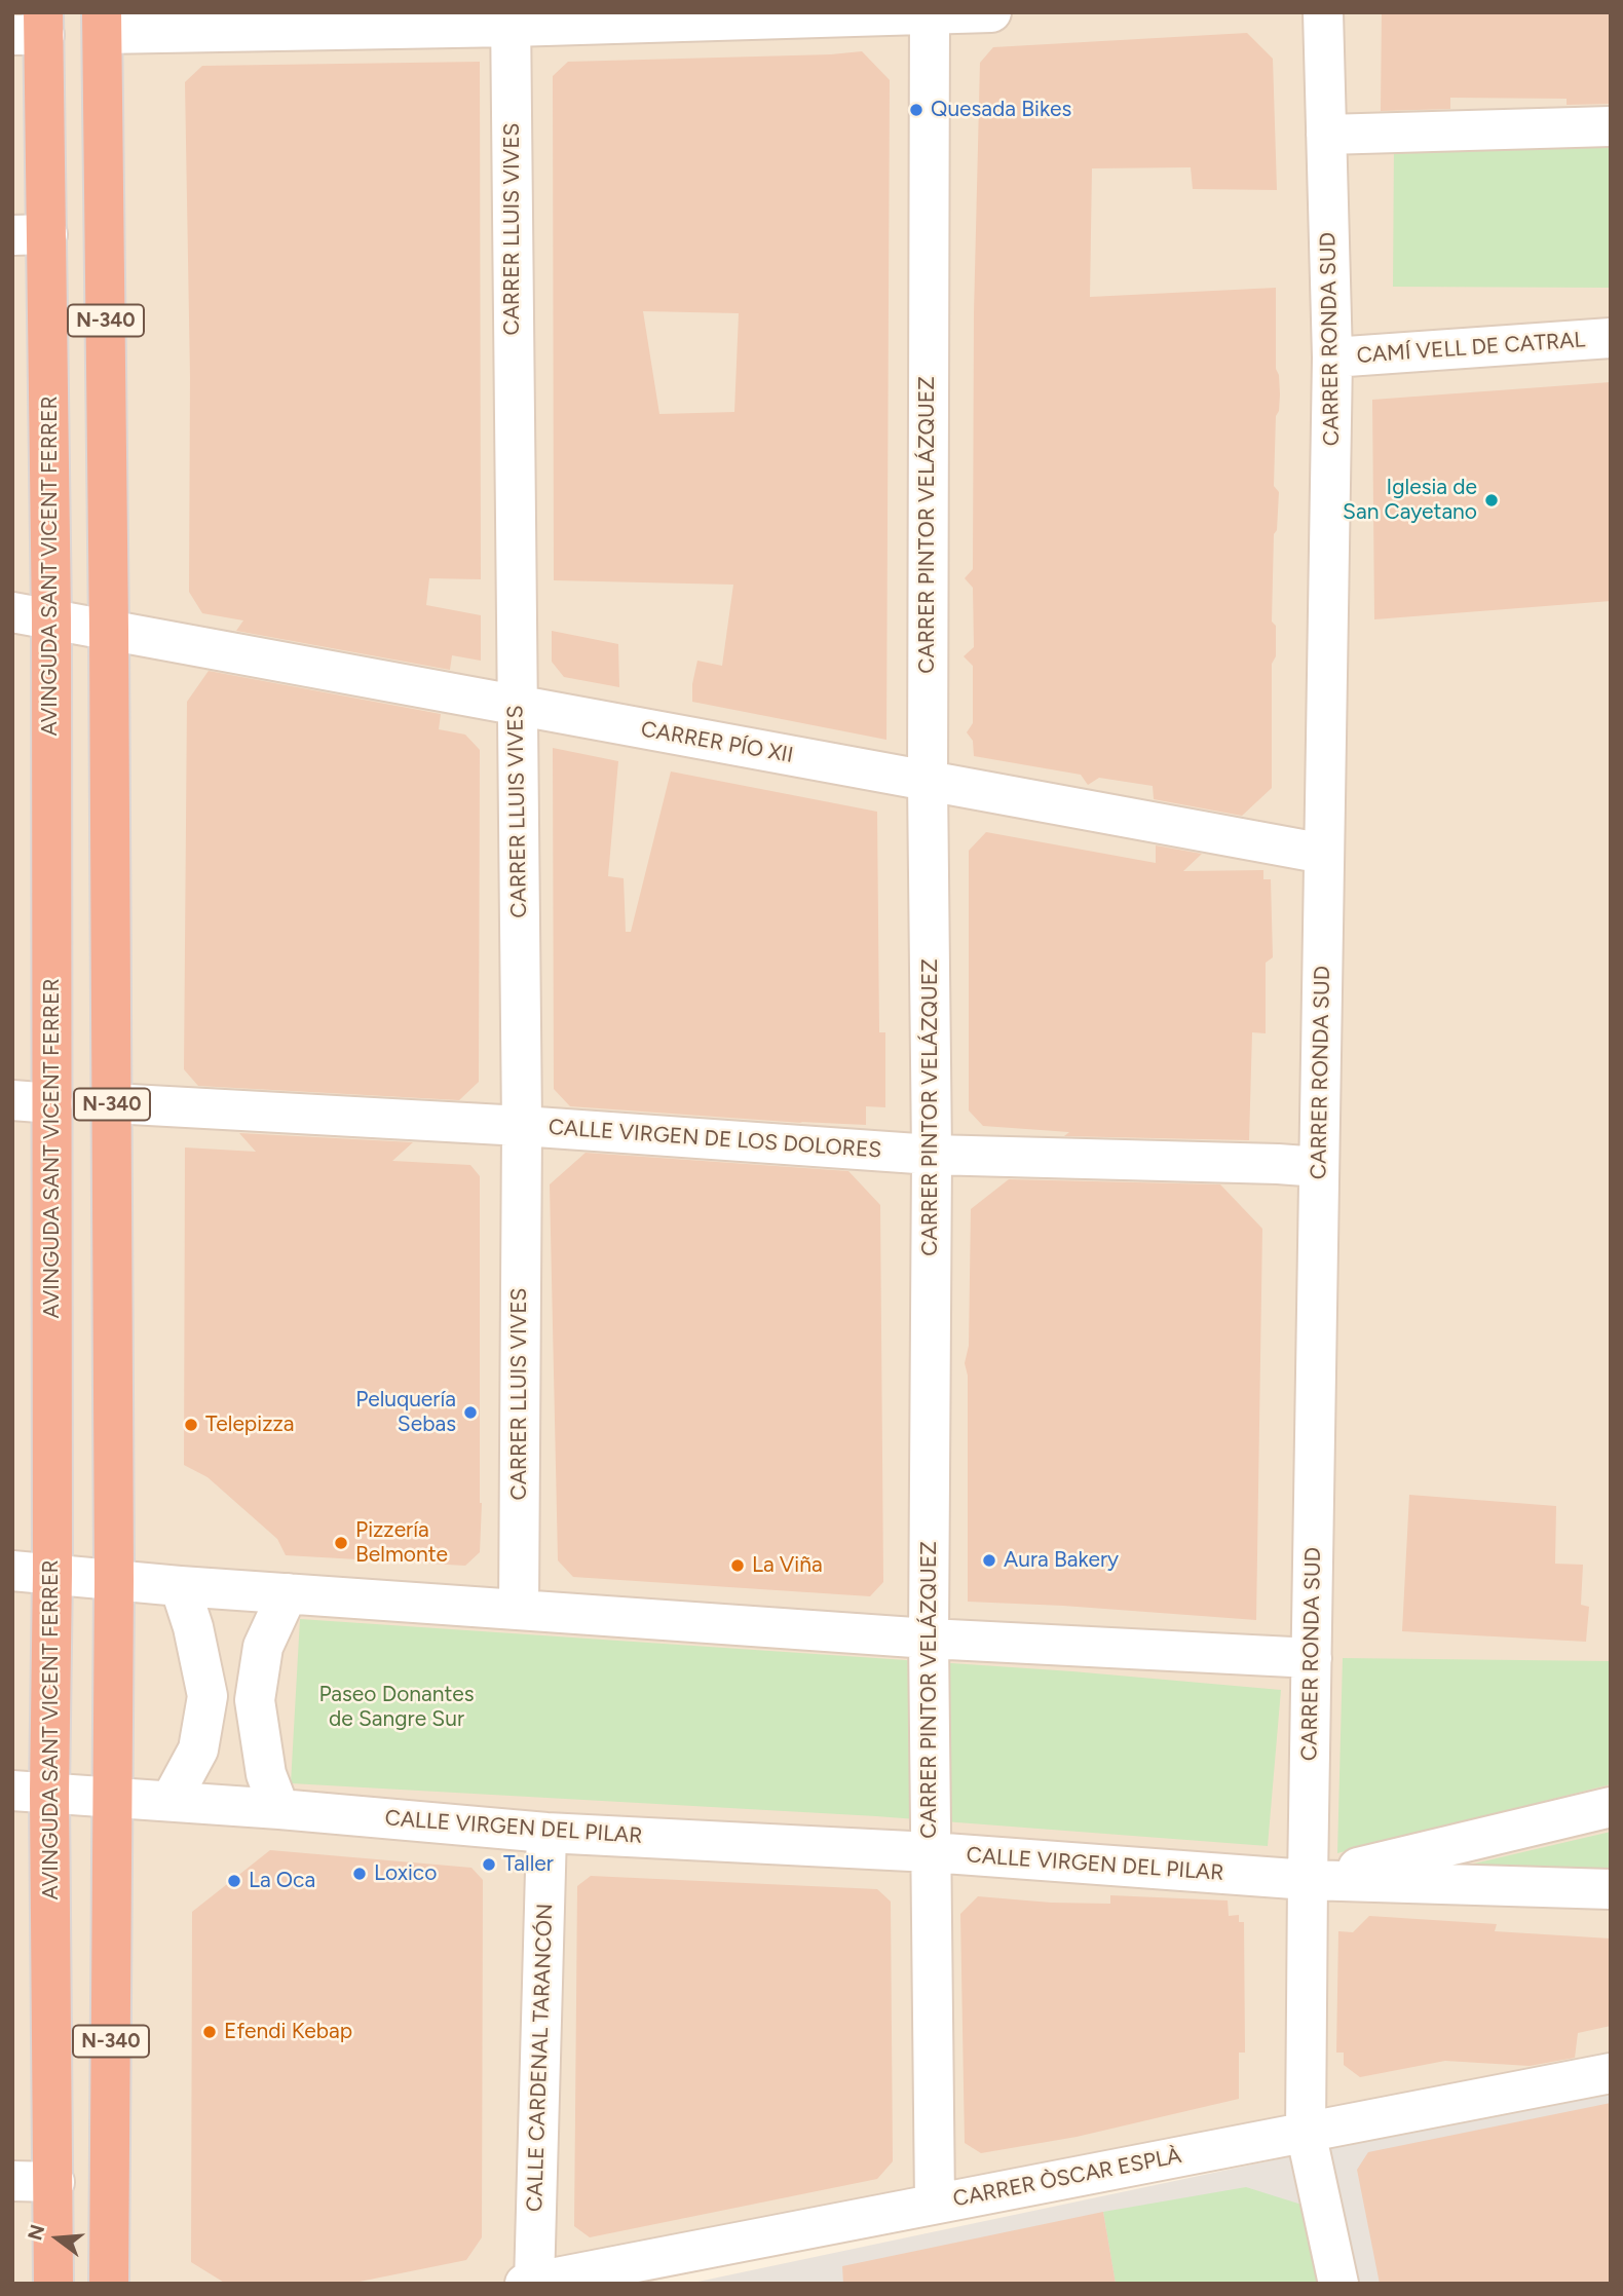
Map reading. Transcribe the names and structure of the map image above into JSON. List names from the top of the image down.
{
  "streets": {
    "highway": ["N-340", "AVINGUDA SANT VICENT FERRER"],
    "street": [
      "CARRER LLUIS VIVES",
      "CARRER RONDA SUD",
      "CAMÍ VELL DE CATRAL",
      "CARRER PINTOR VELÁZQUEZ",
      "CARRER PÍO XII",
      "CALLE VIRGEN DE LOS DOLORES",
      "CALLE VIRGEN DEL PILAR",
      "CALLE CARDENAL TARANCÓN",
      "CARRER ÒSCAR ESPLÀ"
    ]
  },
  "crossings": [
    ["CARRER LLUIS VIVES", "CARRER PÍO XII"],
    ["CARRER LLUIS VIVES", "CALLE VIRGEN DE LOS DOLORES"],
    ["N-340", "CARRER PÍO XII"],
    ["N-340", "CALLE VIRGEN DE LOS DOLORES"],
    ["N-340", "CALLE VIRGEN DEL PILAR"],
    ["CARRER RONDA SUD", "CAMÍ VELL DE CATRAL"],
    ["CARRER RONDA SUD", "CARRER PÍO XII"],
    ["CARRER RONDA SUD", "CALLE VIRGEN DE LOS DOLORES"],
    ["CARRER RONDA SUD", "CALLE VIRGEN DEL PILAR"],
    ["CARRER RONDA SUD", "CARRER ÒSCAR ESPLÀ"],
    ["CARRER PINTOR VELÁZQUEZ", "CARRER PÍO XII"],
    ["CARRER PINTOR VELÁZQUEZ", "CALLE VIRGEN DE LOS DOLORES"],
    ["CARRER PINTOR VELÁZQUEZ", "CALLE VIRGEN DEL PILAR"],
    ["CARRER PINTOR VELÁZQUEZ", "CARRER ÒSCAR ESPLÀ"],
    ["AVINGUDA SANT VICENT FERRER", "CARRER PÍO XII"],
    ["AVINGUDA SANT VICENT FERRER", "CALLE VIRGEN DEL PILAR"],
    ["CALLE VIRGEN DEL PILAR", "CALLE CARDENAL TARANCÓN"],
    ["CALLE CARDENAL TARANCÓN", "CARRER ÒSCAR ESPLÀ"]
  ],
  "parks": ["Paseo Donantes de Sangre Sur"],
  "places": [
    "Quesada Bikes",
    "Iglesia de San Cayetano",
    "Peluquería Sebas",
    "Telepizza",
    "Pizzería Belmonte",
    "Aura Bakery",
    "La Viña",
    "Taller",
    "Loxico",
    "La Oca",
    "Efendi Kebap"
  ],
  "north": "left"
}
